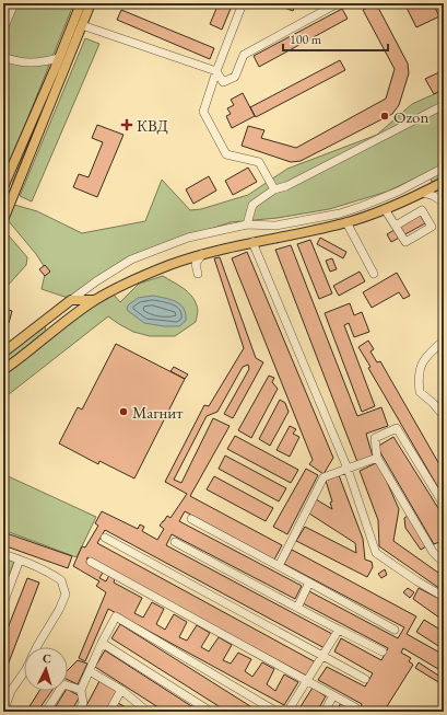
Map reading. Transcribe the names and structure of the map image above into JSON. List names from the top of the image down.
{
  "places": {
    "other": ["Ozon", "Магнит"],
    "health": ["КВД"]
  },
  "scale_bar": "100 m",
  "north": "top"
}
